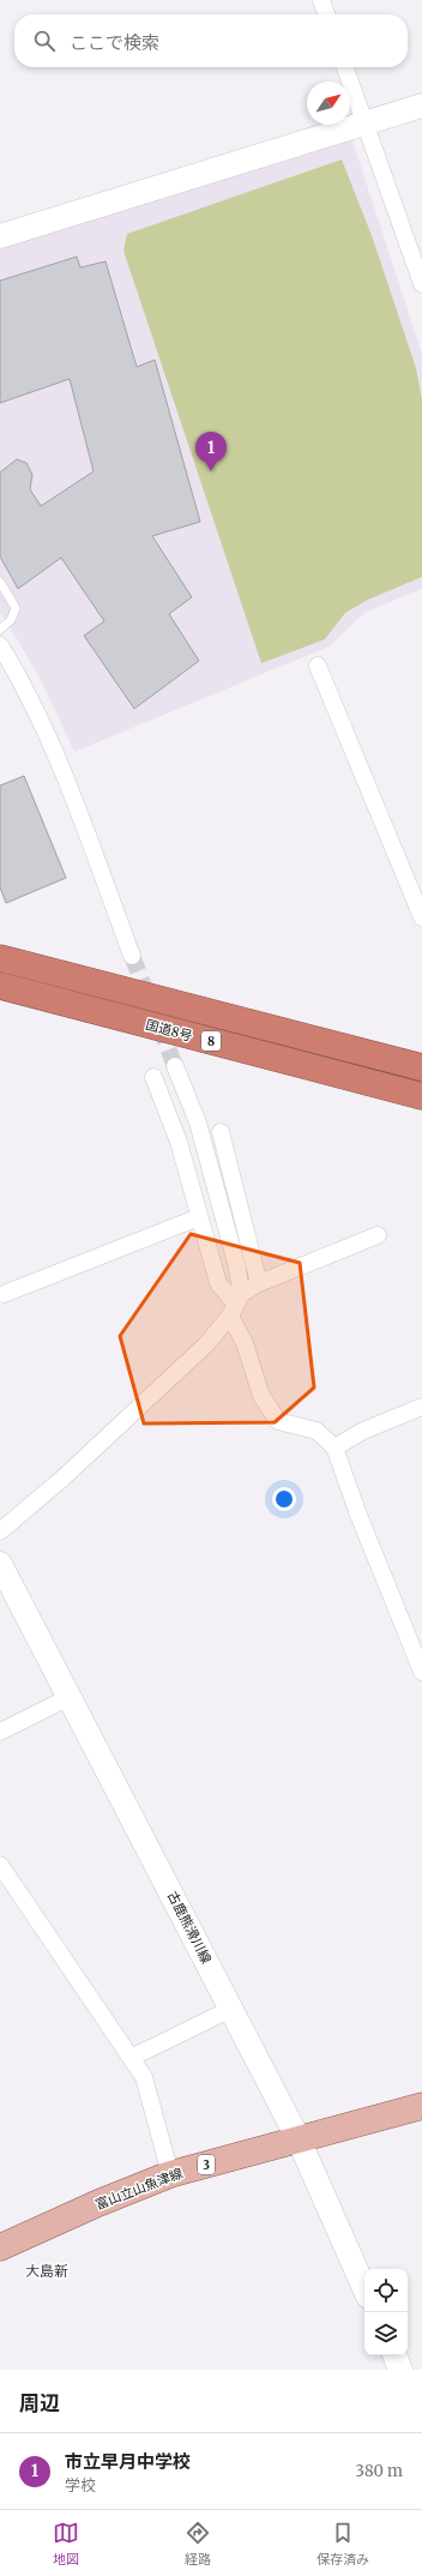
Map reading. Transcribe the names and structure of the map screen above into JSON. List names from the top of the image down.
{
  "streets": {
    "highway": ["国道8号", "8"],
    "main road": ["古鹿熊滑川線", "3", "富山立山魚津線"]
  },
  "crossings": [
    ["古鹿熊滑川線", "富山立山魚津線"]
  ],
  "districts": ["大島新"],
  "north": "top right",
  "page": {
    "search": "ここで検索",
    "pins": "1",
    "heading": "周辺",
    "list": [
      {
        "mark": "1",
        "name": "市立早月中学校",
        "note": "学校",
        "value": "380 m"
      }
    ],
    "nav": ["地図", "経路", "保存済み"]
  }
}
